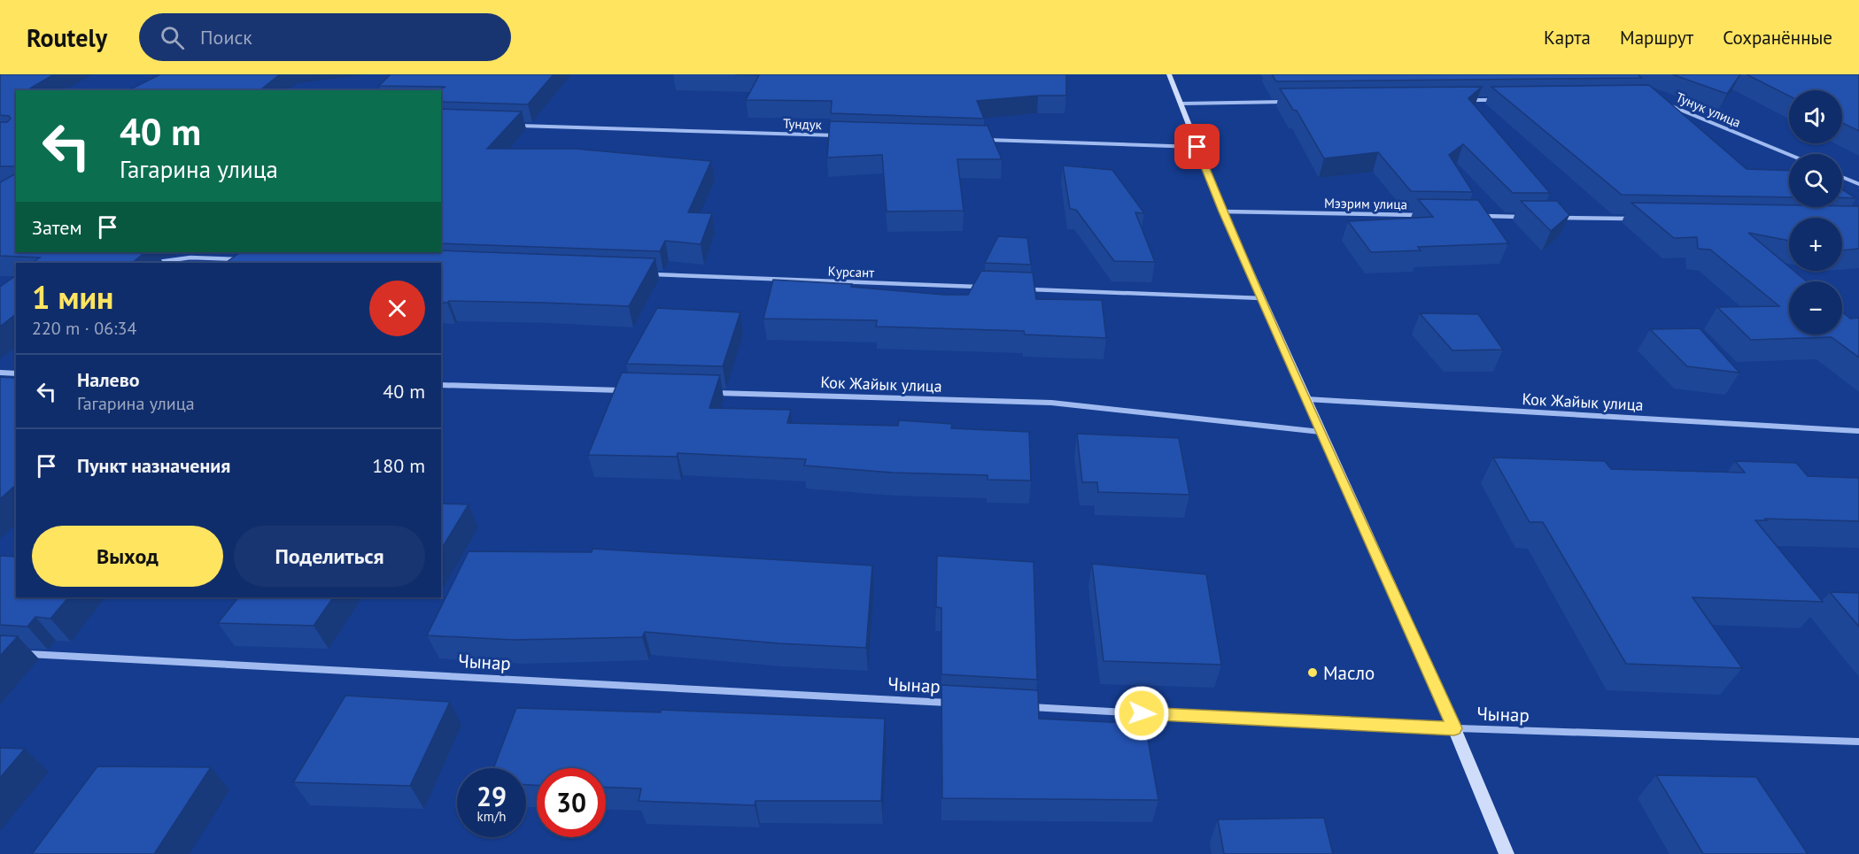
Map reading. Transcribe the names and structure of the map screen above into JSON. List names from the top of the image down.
{
  "streets": {
    "street": [
      "Тунук улица",
      "Тундук",
      "Мээрим улица",
      "Курсант",
      "Кок Жайык улица",
      "Чынар"
    ]
  },
  "places": ["Масло"],
  "page": {
    "header": "Routely",
    "search": "Поиск",
    "nav": ["Карта", "Маршрут", "Сохранённые"],
    "map_buttons": ["+", "−"],
    "turn": ["40 m", "Гагарина улица"],
    "then": "Затем",
    "heading": ["1 мин", "220 m · 06:34"],
    "list": [
      {
        "name": "Налево",
        "note": "Гагарина улица",
        "value": "40 m"
      },
      {
        "name": "Пункт назначения",
        "value": "180 m"
      }
    ],
    "buttons": ["Выход", "Поделиться"],
    "speed": "29 km/h",
    "limit": "30"
  }
}
